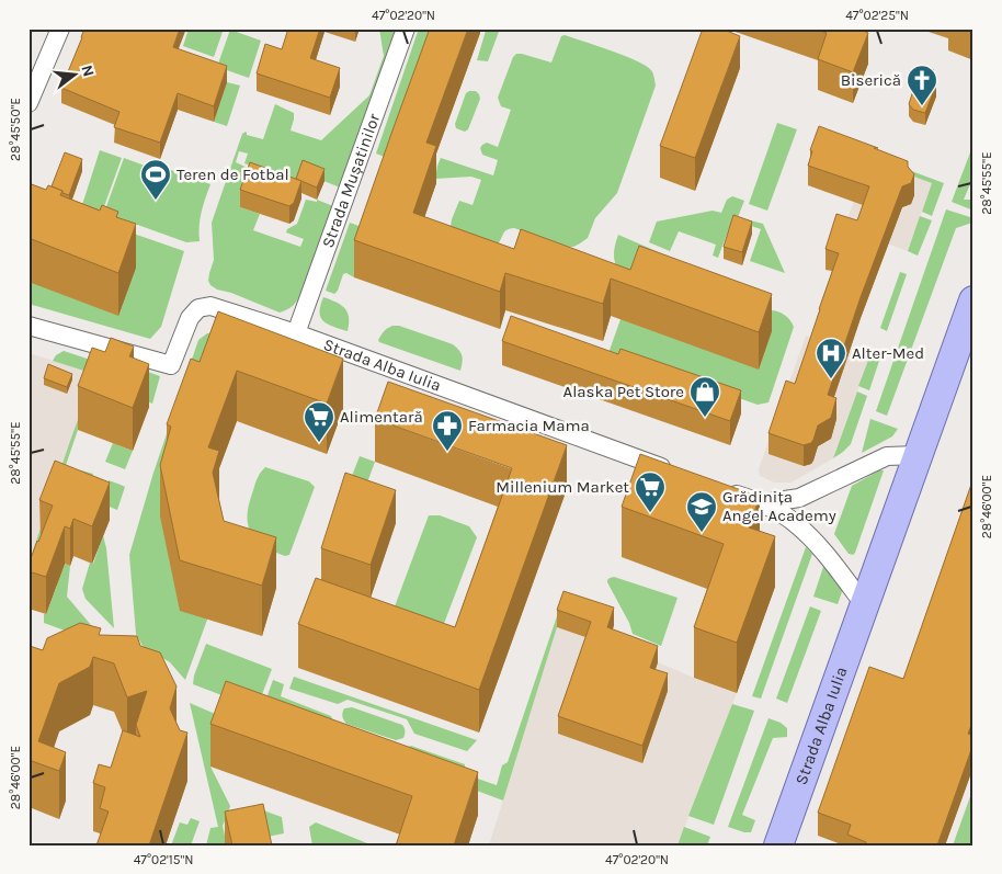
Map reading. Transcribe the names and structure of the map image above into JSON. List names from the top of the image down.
{
  "streets": {
    "main road": ["Strada Alba Iulia"],
    "street": ["Strada Mușatinilor"]
  },
  "crossings": [
    ["Strada Mușatinilor", "Strada Alba Iulia"]
  ],
  "places": {
    "church": ["Biserică"],
    "sports": ["Teren de Fotbal"],
    "hospital": ["Alter-Med"],
    "shop": ["Alaska Pet Store"],
    "supermarket": ["Alimentară", "Millenium Market"],
    "pharmacy": ["Farmacia Mama"],
    "school or university": ["Grădinița Angel Academy"]
  },
  "north": "right",
  "coordinates": [
    "47°02'20\"N",
    "47°02'25\"N",
    "28°45'50\"E",
    "28°45'55\"E",
    "28°46'00\"E",
    "47°02'15\"N"
  ]
}
